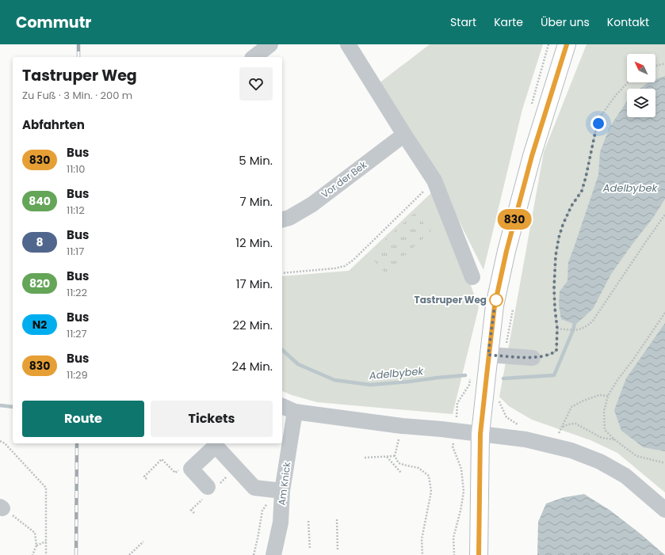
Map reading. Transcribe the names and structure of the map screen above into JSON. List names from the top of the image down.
{
  "streets": {
    "street": ["Vor der Bek", "Am Knick"]
  },
  "water": ["Adelbybek"],
  "places": ["Tastruper Weg"],
  "lines": ["bus line 830"],
  "north": "top left",
  "page": {
    "header": "Commutr",
    "nav": [
      "Start",
      "Karte",
      "Über uns",
      "Kontakt"
    ],
    "on_map": "830",
    "heading": [
      ["Tastruper Weg", "Zu Fuß · 3 Min. · 200 m"],
      "Abfahrten"
    ],
    "list": [
      {
        "mark": "830",
        "name": "Bus",
        "note": "11:10",
        "value": "5 Min."
      },
      {
        "mark": "840",
        "name": "Bus",
        "note": "11:12",
        "value": "7 Min."
      },
      {
        "mark": "8",
        "name": "Bus",
        "note": "11:17",
        "value": "12 Min."
      },
      {
        "mark": "820",
        "name": "Bus",
        "note": "11:22",
        "value": "17 Min."
      },
      {
        "mark": "N2",
        "name": "Bus",
        "note": "11:27",
        "value": "22 Min."
      },
      {
        "mark": "830",
        "name": "Bus",
        "note": "11:29",
        "value": "24 Min."
      }
    ],
    "buttons": ["Route", "Tickets"]
  }
}
